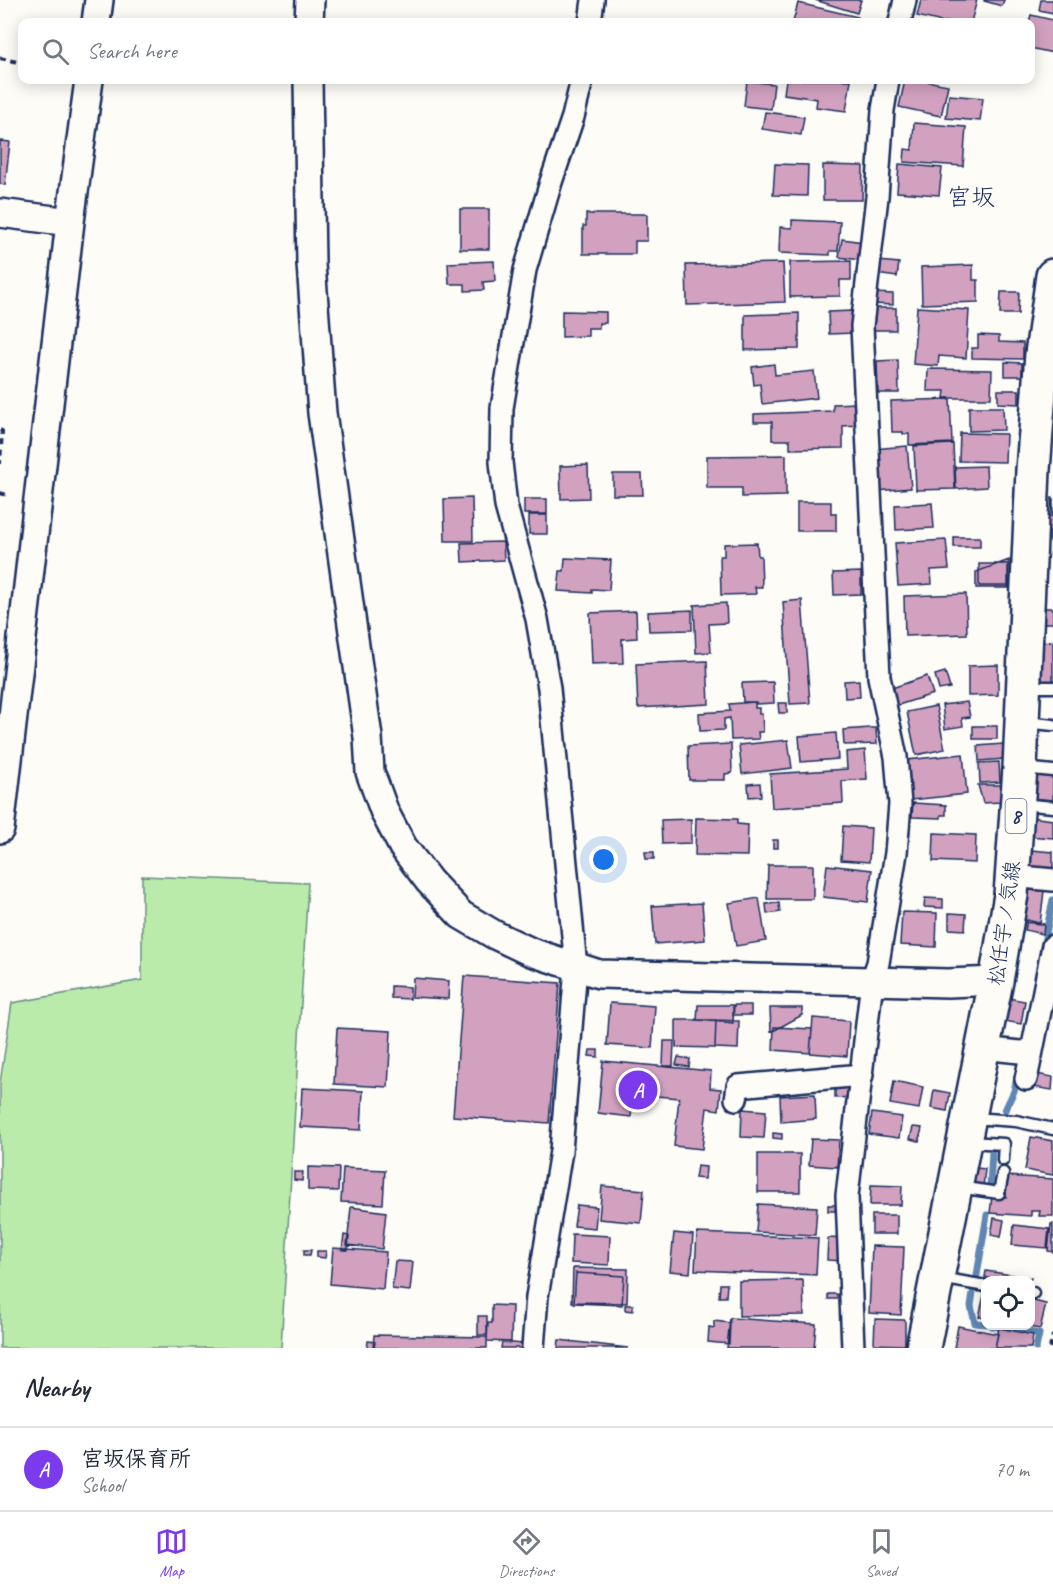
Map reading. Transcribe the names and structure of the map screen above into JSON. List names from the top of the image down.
{
  "streets": {
    "main road": ["8", "松任宇ノ気線"]
  },
  "districts": ["宮坂"],
  "page": {
    "search": "Search here",
    "pins": "A",
    "heading": "Nearby",
    "list": [
      {
        "mark": "A",
        "name": "宮坂保育所",
        "note": "School",
        "value": "70 m"
      }
    ],
    "nav": ["Map", "Directions", "Saved"]
  }
}
